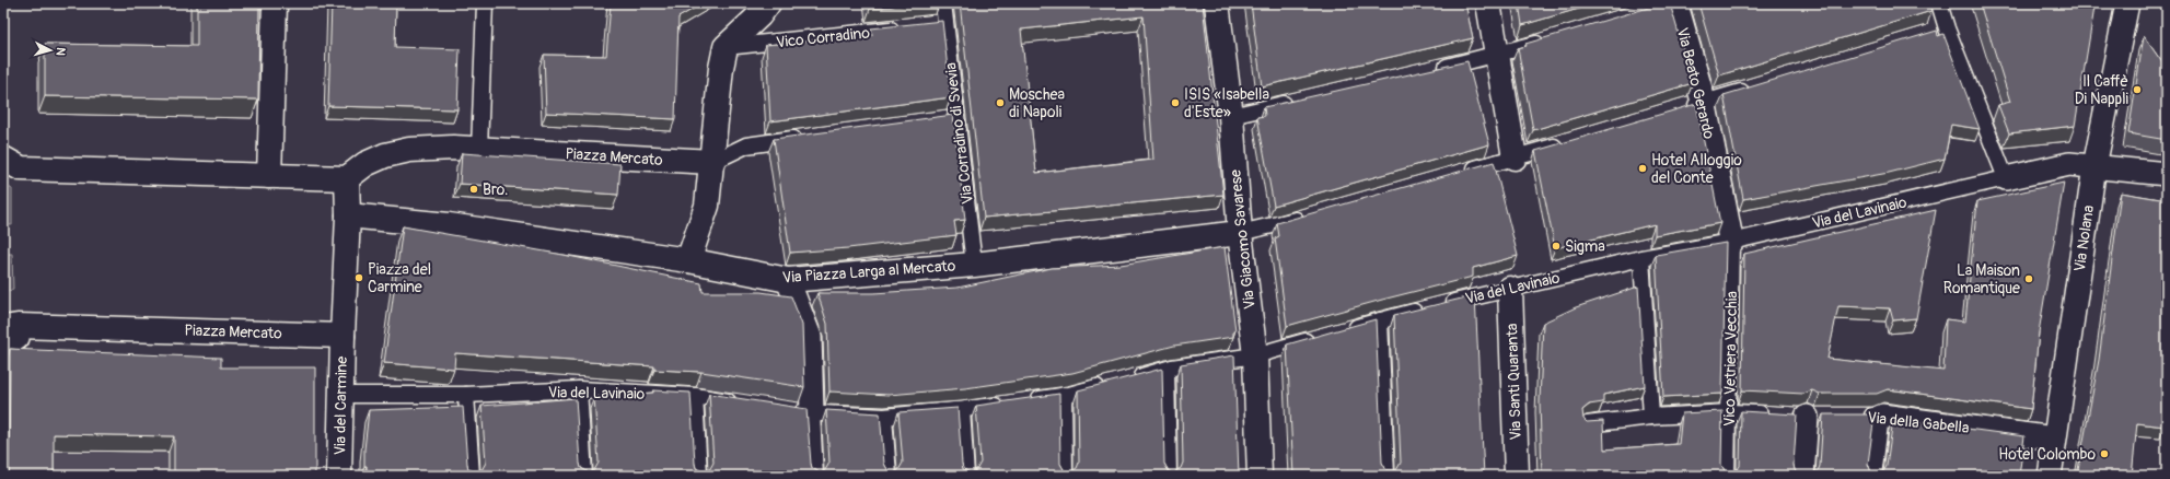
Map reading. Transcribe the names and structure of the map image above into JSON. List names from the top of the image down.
{
  "streets": {
    "street": [
      "Via Beato Gerardo",
      "Piazza Mercato",
      "Via Nolana",
      "Via Giacomo Savarese",
      "Via Piazza Larga al Mercato",
      "Via Santi Quaranta",
      "Via del Carmine",
      "Via della Gabella"
    ],
    "lane": [
      "Vico Corradino",
      "Via Corradino di Svevia",
      "Via del Lavinaio",
      "Vico Vetriera Vecchia"
    ]
  },
  "crossings": [
    ["Via Beato Gerardo", "Via del Lavinaio"],
    ["Via Beato Gerardo", "Vico Vetriera Vecchia"],
    ["Via Corradino di Svevia", "Via Piazza Larga al Mercato"],
    ["Piazza Mercato", "Via del Carmine"],
    ["Via del Lavinaio", "Vico Vetriera Vecchia"],
    ["Via del Lavinaio", "Via Santi Quaranta"],
    ["Via del Lavinaio", "Via del Carmine"],
    ["Via Nolana", "Via della Gabella"],
    ["Via Giacomo Savarese", "Via Piazza Larga al Mercato"]
  ],
  "places": [
    "Il Caffè Di Nappli",
    "Moschea di Napoli",
    "ISIS «Isabella d'Este»",
    "Hotel Alloggio del Conte",
    "Bro.",
    "Sigma",
    "Piazza del Carmine",
    "La Maison Romantique",
    "Hotel Colombo"
  ],
  "north": "right"
}
